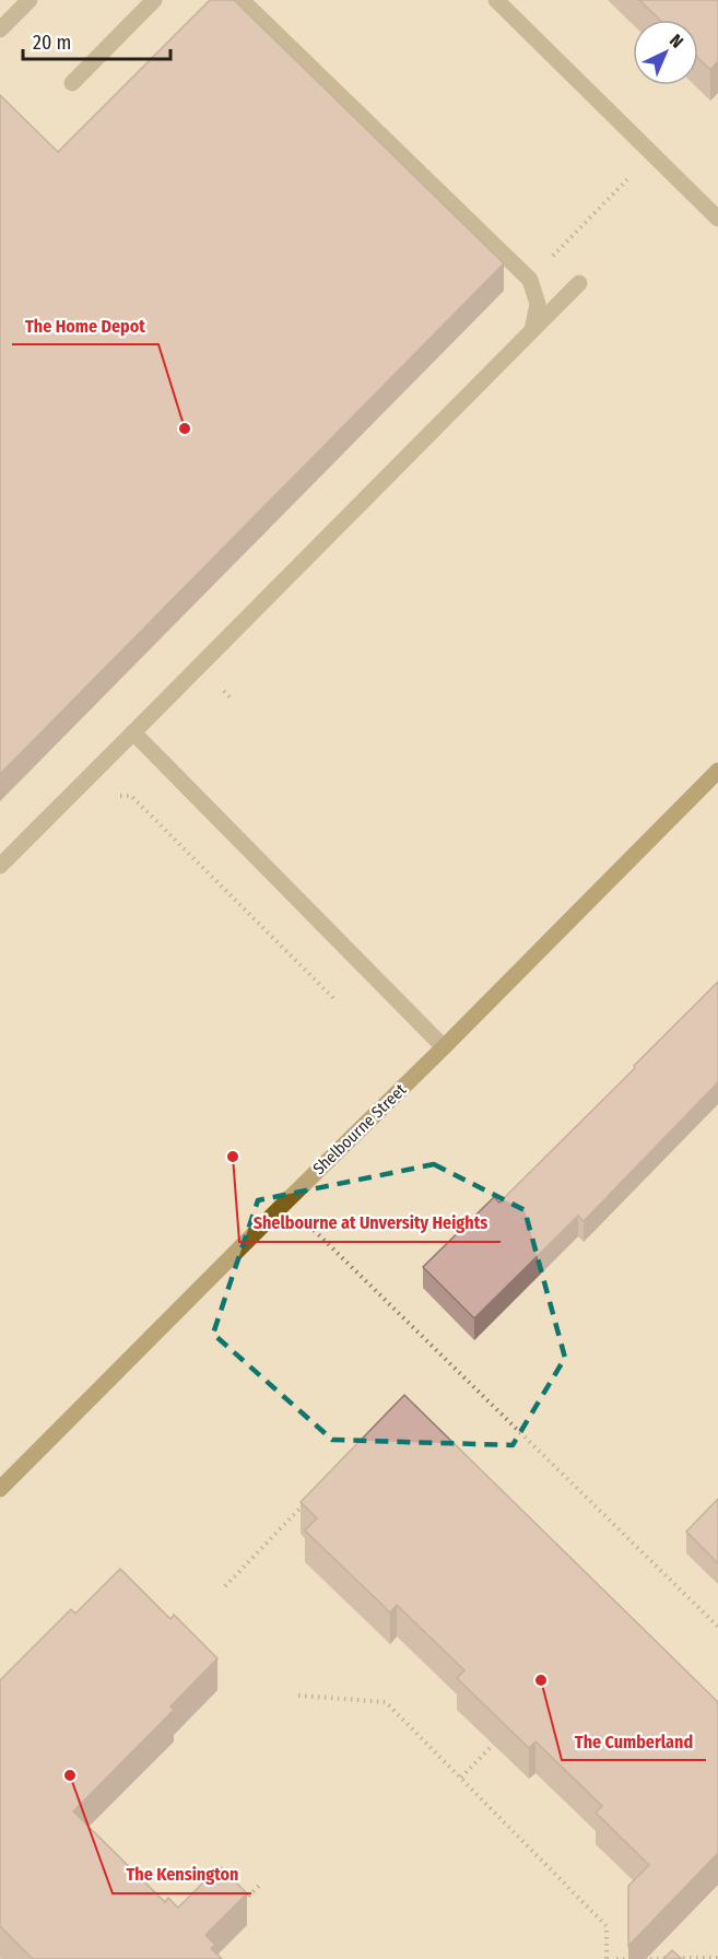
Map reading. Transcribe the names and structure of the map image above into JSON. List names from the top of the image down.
{
  "streets": {
    "main road": ["Shelbourne Street"]
  },
  "places": [
    "The Home Depot",
    "Shelbourne at Unversity Heights",
    "The Cumberland",
    "The Kensington"
  ],
  "scale_bar": "20 m",
  "north": "top right"
}
